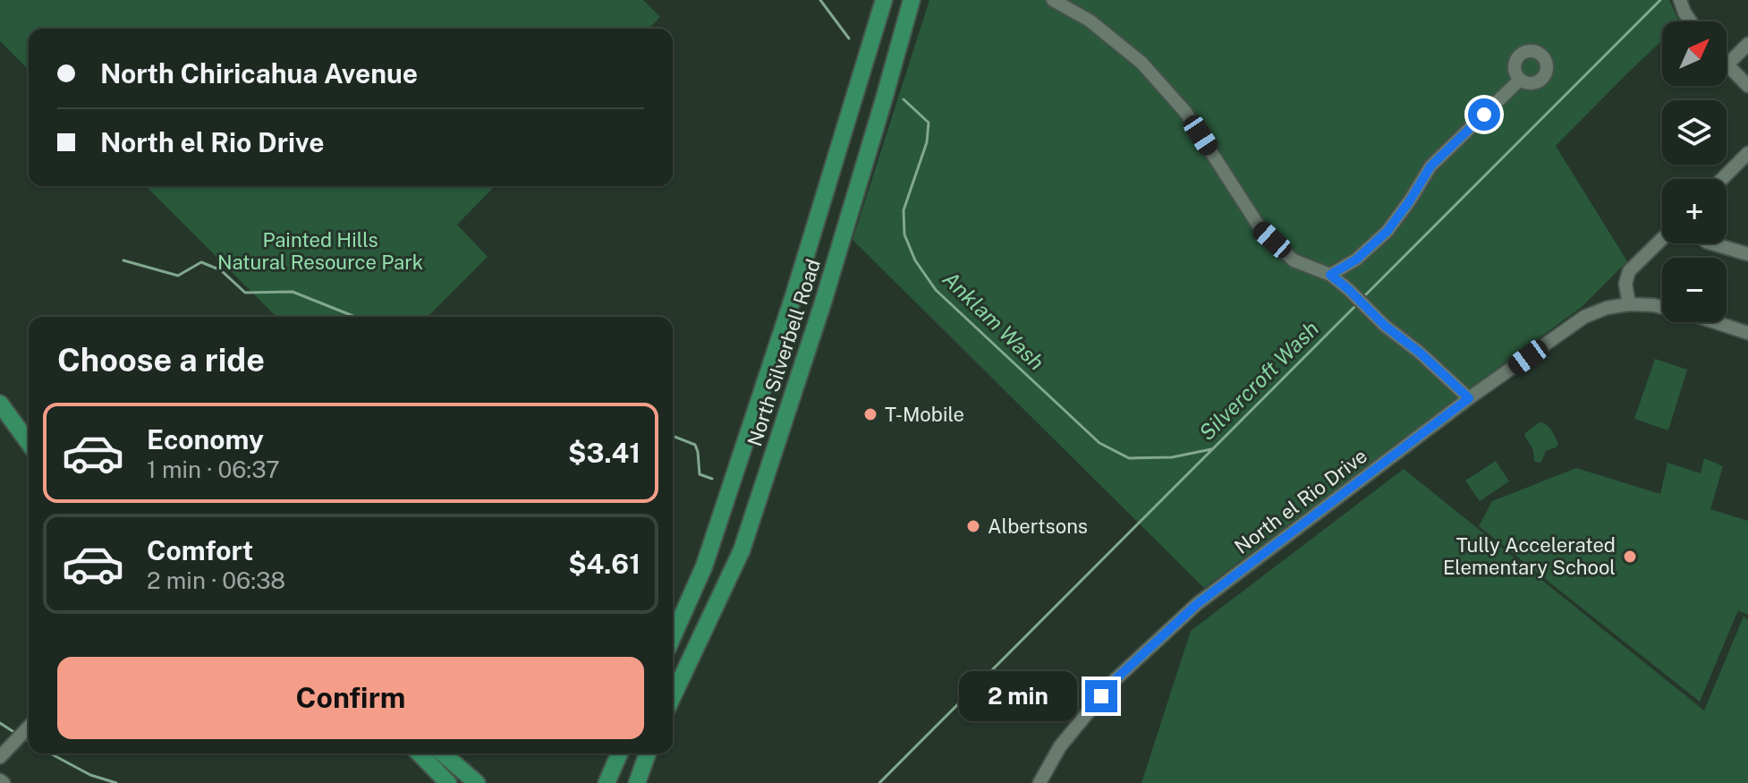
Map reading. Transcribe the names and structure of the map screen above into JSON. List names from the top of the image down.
{
  "streets": {
    "main road": ["North Silverbell Road"],
    "street": ["North el Rio Drive"]
  },
  "water": ["Anklam Wash", "Silvercroft Wash"],
  "parks": ["Painted Hills Natural Resource Park"],
  "places": ["T-Mobile", "Albertsons", "Tully Accelerated Elementary School"],
  "north": "top right",
  "page": {
    "map_buttons": ["+", "−"],
    "banner": ["North Chiricahua Avenue", "North el Rio Drive"],
    "heading": "Choose a ride",
    "list": [
      {
        "name": "Economy",
        "note": "1 min · 06:37",
        "value": "$3.41"
      },
      {
        "name": "Comfort",
        "note": "2 min · 06:38",
        "value": "$4.61"
      }
    ],
    "buttons": "Confirm",
    "bubble": "2 min"
  }
}
